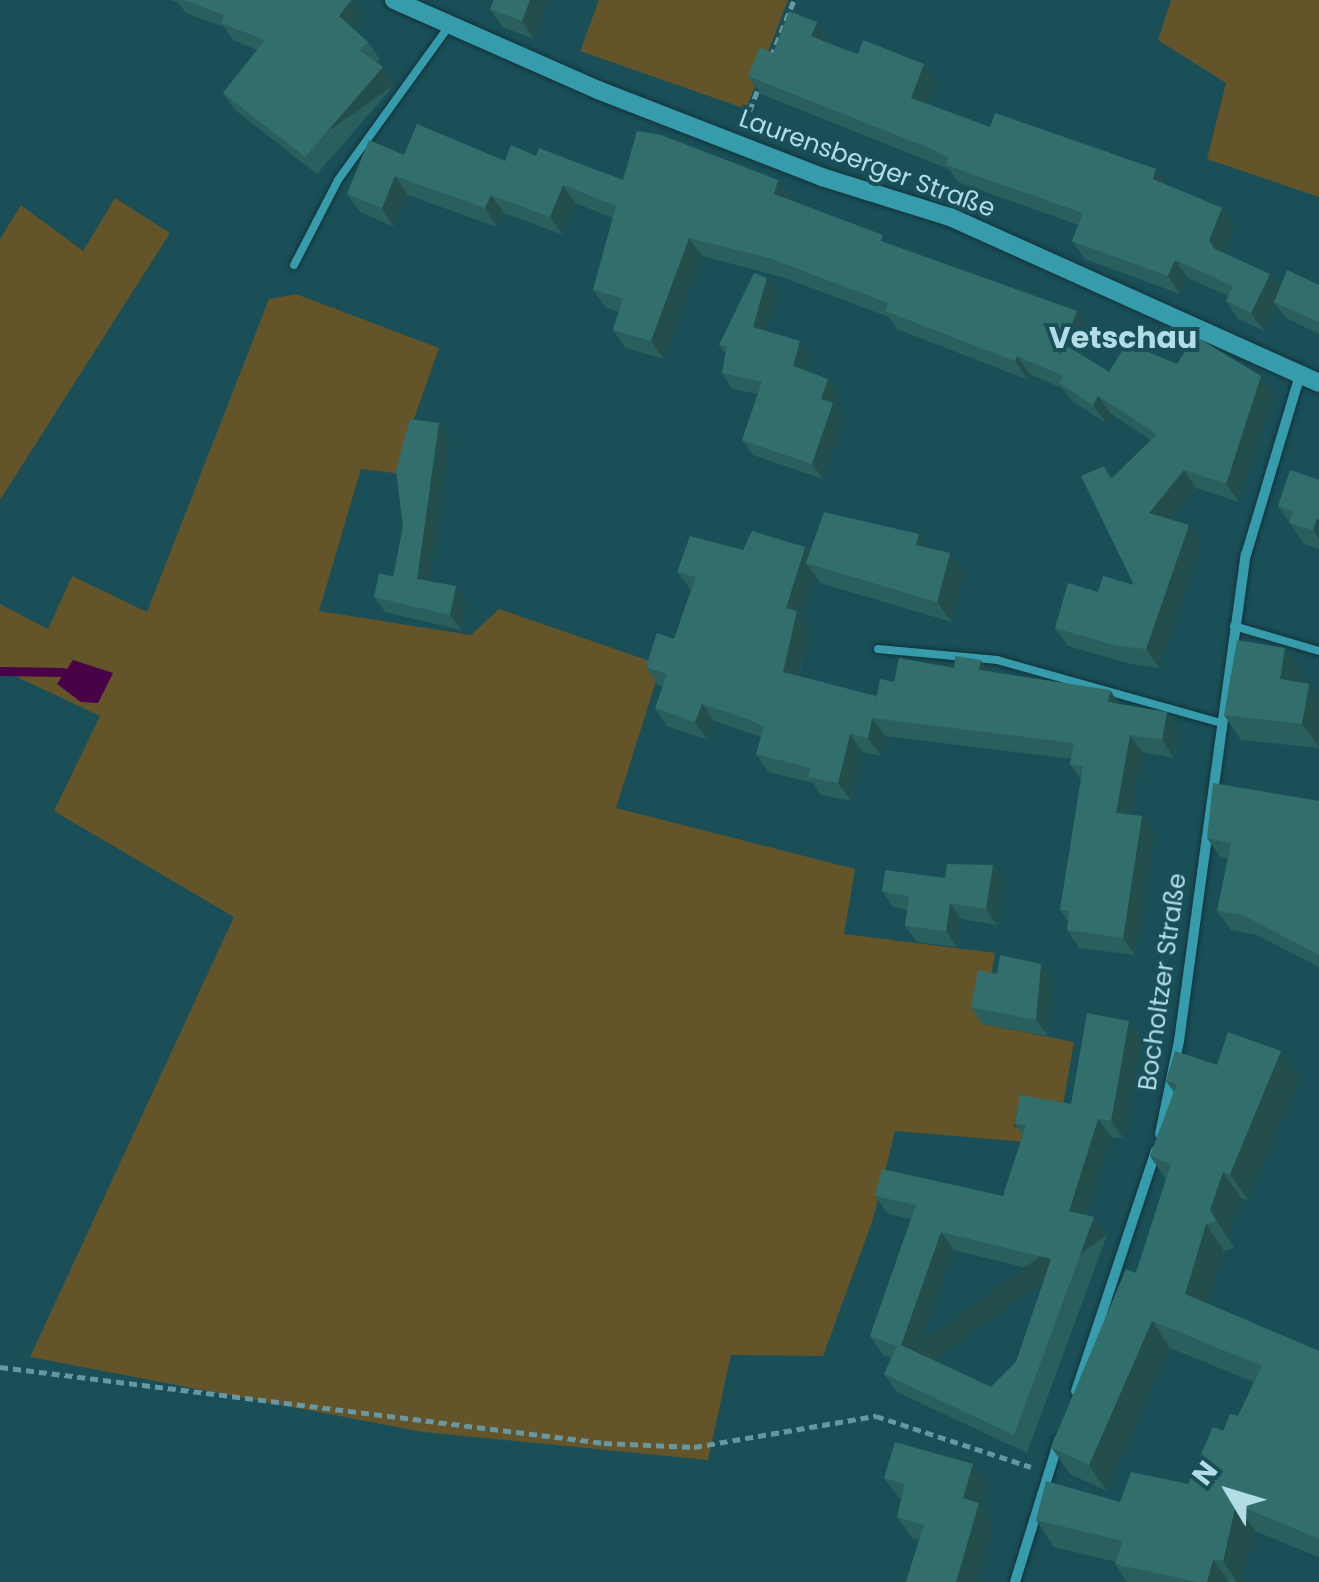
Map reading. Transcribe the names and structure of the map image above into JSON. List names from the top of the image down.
{
  "streets": {
    "street": ["Laurensberger Straße", "Bocholtzer Straße"]
  },
  "crossings": [
    ["Laurensberger Straße", "Bocholtzer Straße"]
  ],
  "districts": ["Vetschau"],
  "north": "top left"
}
